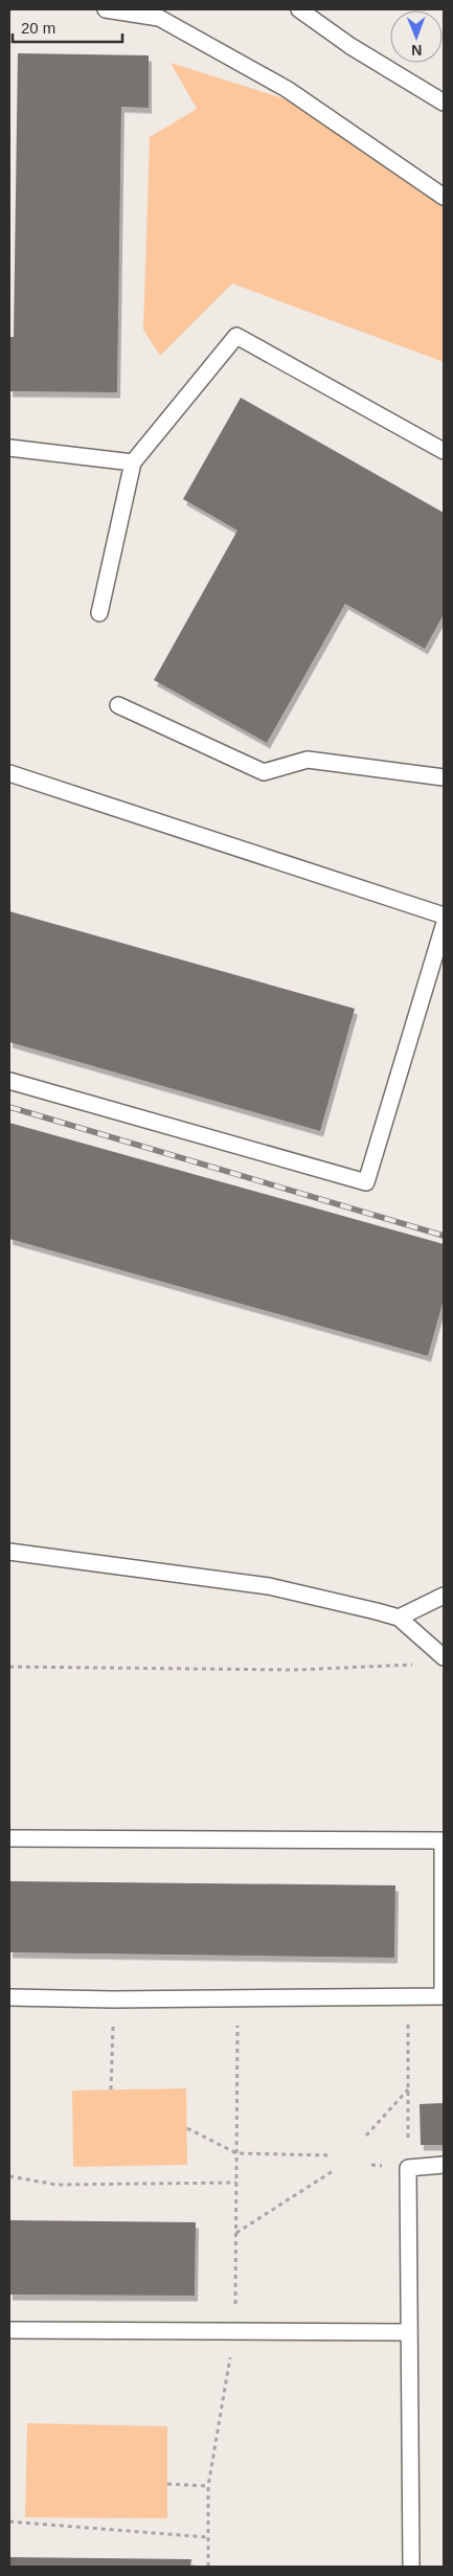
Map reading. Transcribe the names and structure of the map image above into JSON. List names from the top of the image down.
{
  "scale_bar": "20 m",
  "north": "bottom"
}
